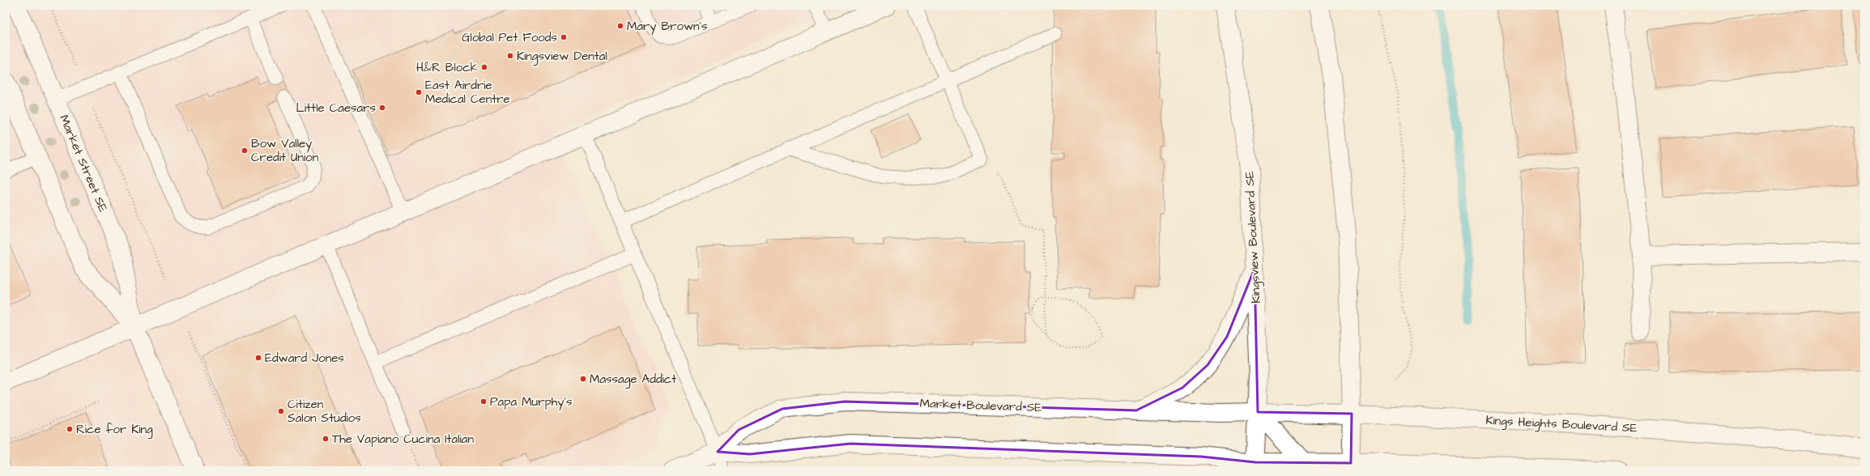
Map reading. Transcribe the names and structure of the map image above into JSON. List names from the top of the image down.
{
  "streets": {
    "street": [
      "Market Street SE",
      "Kingsview Boulevard SE",
      "Market Boulevard SE",
      "Kings Heights Boulevard SE"
    ]
  },
  "crossings": [
    ["Kingsview Boulevard SE", "Market Boulevard SE"],
    ["Kingsview Boulevard SE", "Kings Heights Boulevard SE"],
    ["Market Boulevard SE", "Kings Heights Boulevard SE"]
  ],
  "places": [
    "Mary Brown's",
    "Global Pet Foods",
    "Kingsview Dental",
    "H&R Block",
    "East Airdrie Medical Centre",
    "Little Caesars",
    "Bow Valley Credit Union",
    "Edward Jones",
    "Massage Addict",
    "Papa Murphy's",
    "Citizen Salon Studios",
    "Rice for King",
    "The Vapiano Cucina Italian"
  ]
}
